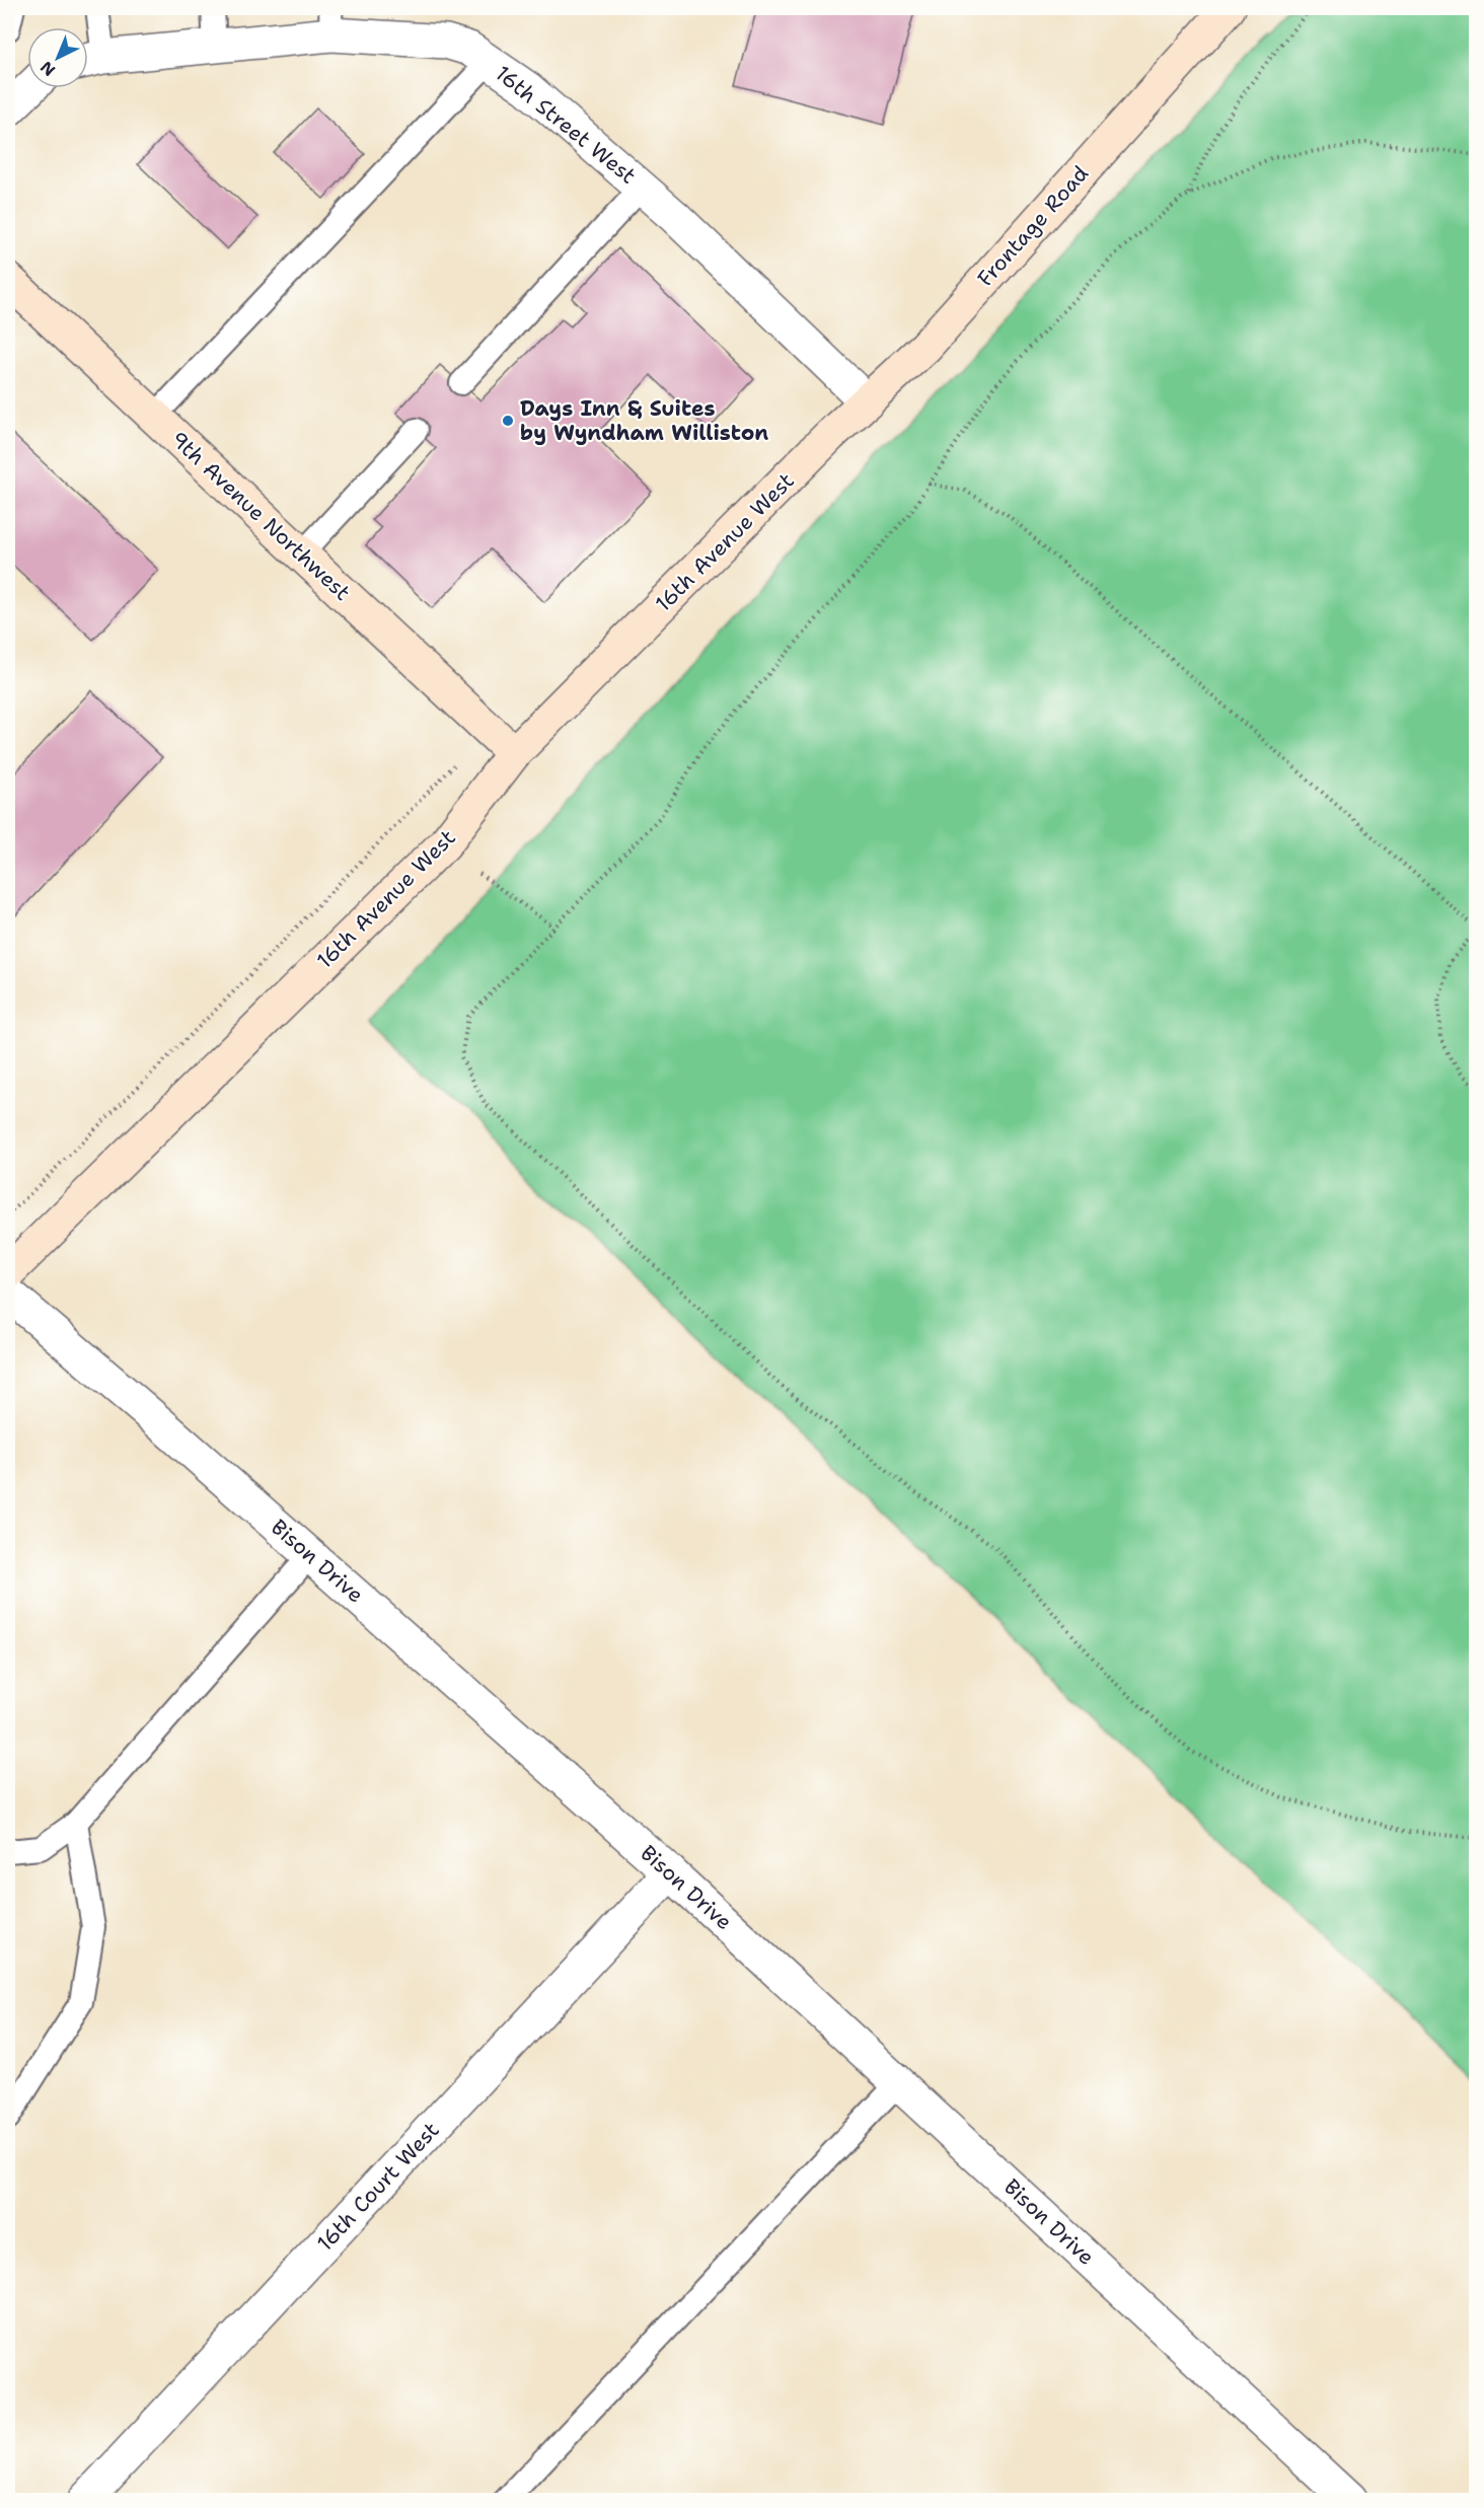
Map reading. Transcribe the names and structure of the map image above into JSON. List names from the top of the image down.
{
  "streets": {
    "street": [
      "16th Street West",
      "Frontage Road",
      "9th Avenue Northwest",
      "16th Avenue West",
      "Bison Drive",
      "16th Court West"
    ]
  },
  "crossings": [
    ["16th Street West", "Frontage Road"],
    ["Frontage Road", "16th Avenue West"],
    ["9th Avenue Northwest", "16th Avenue West"],
    ["Bison Drive", "16th Court West"]
  ],
  "places": ["Days Inn & Suites by Wyndham Williston"],
  "north": "bottom left"
}
